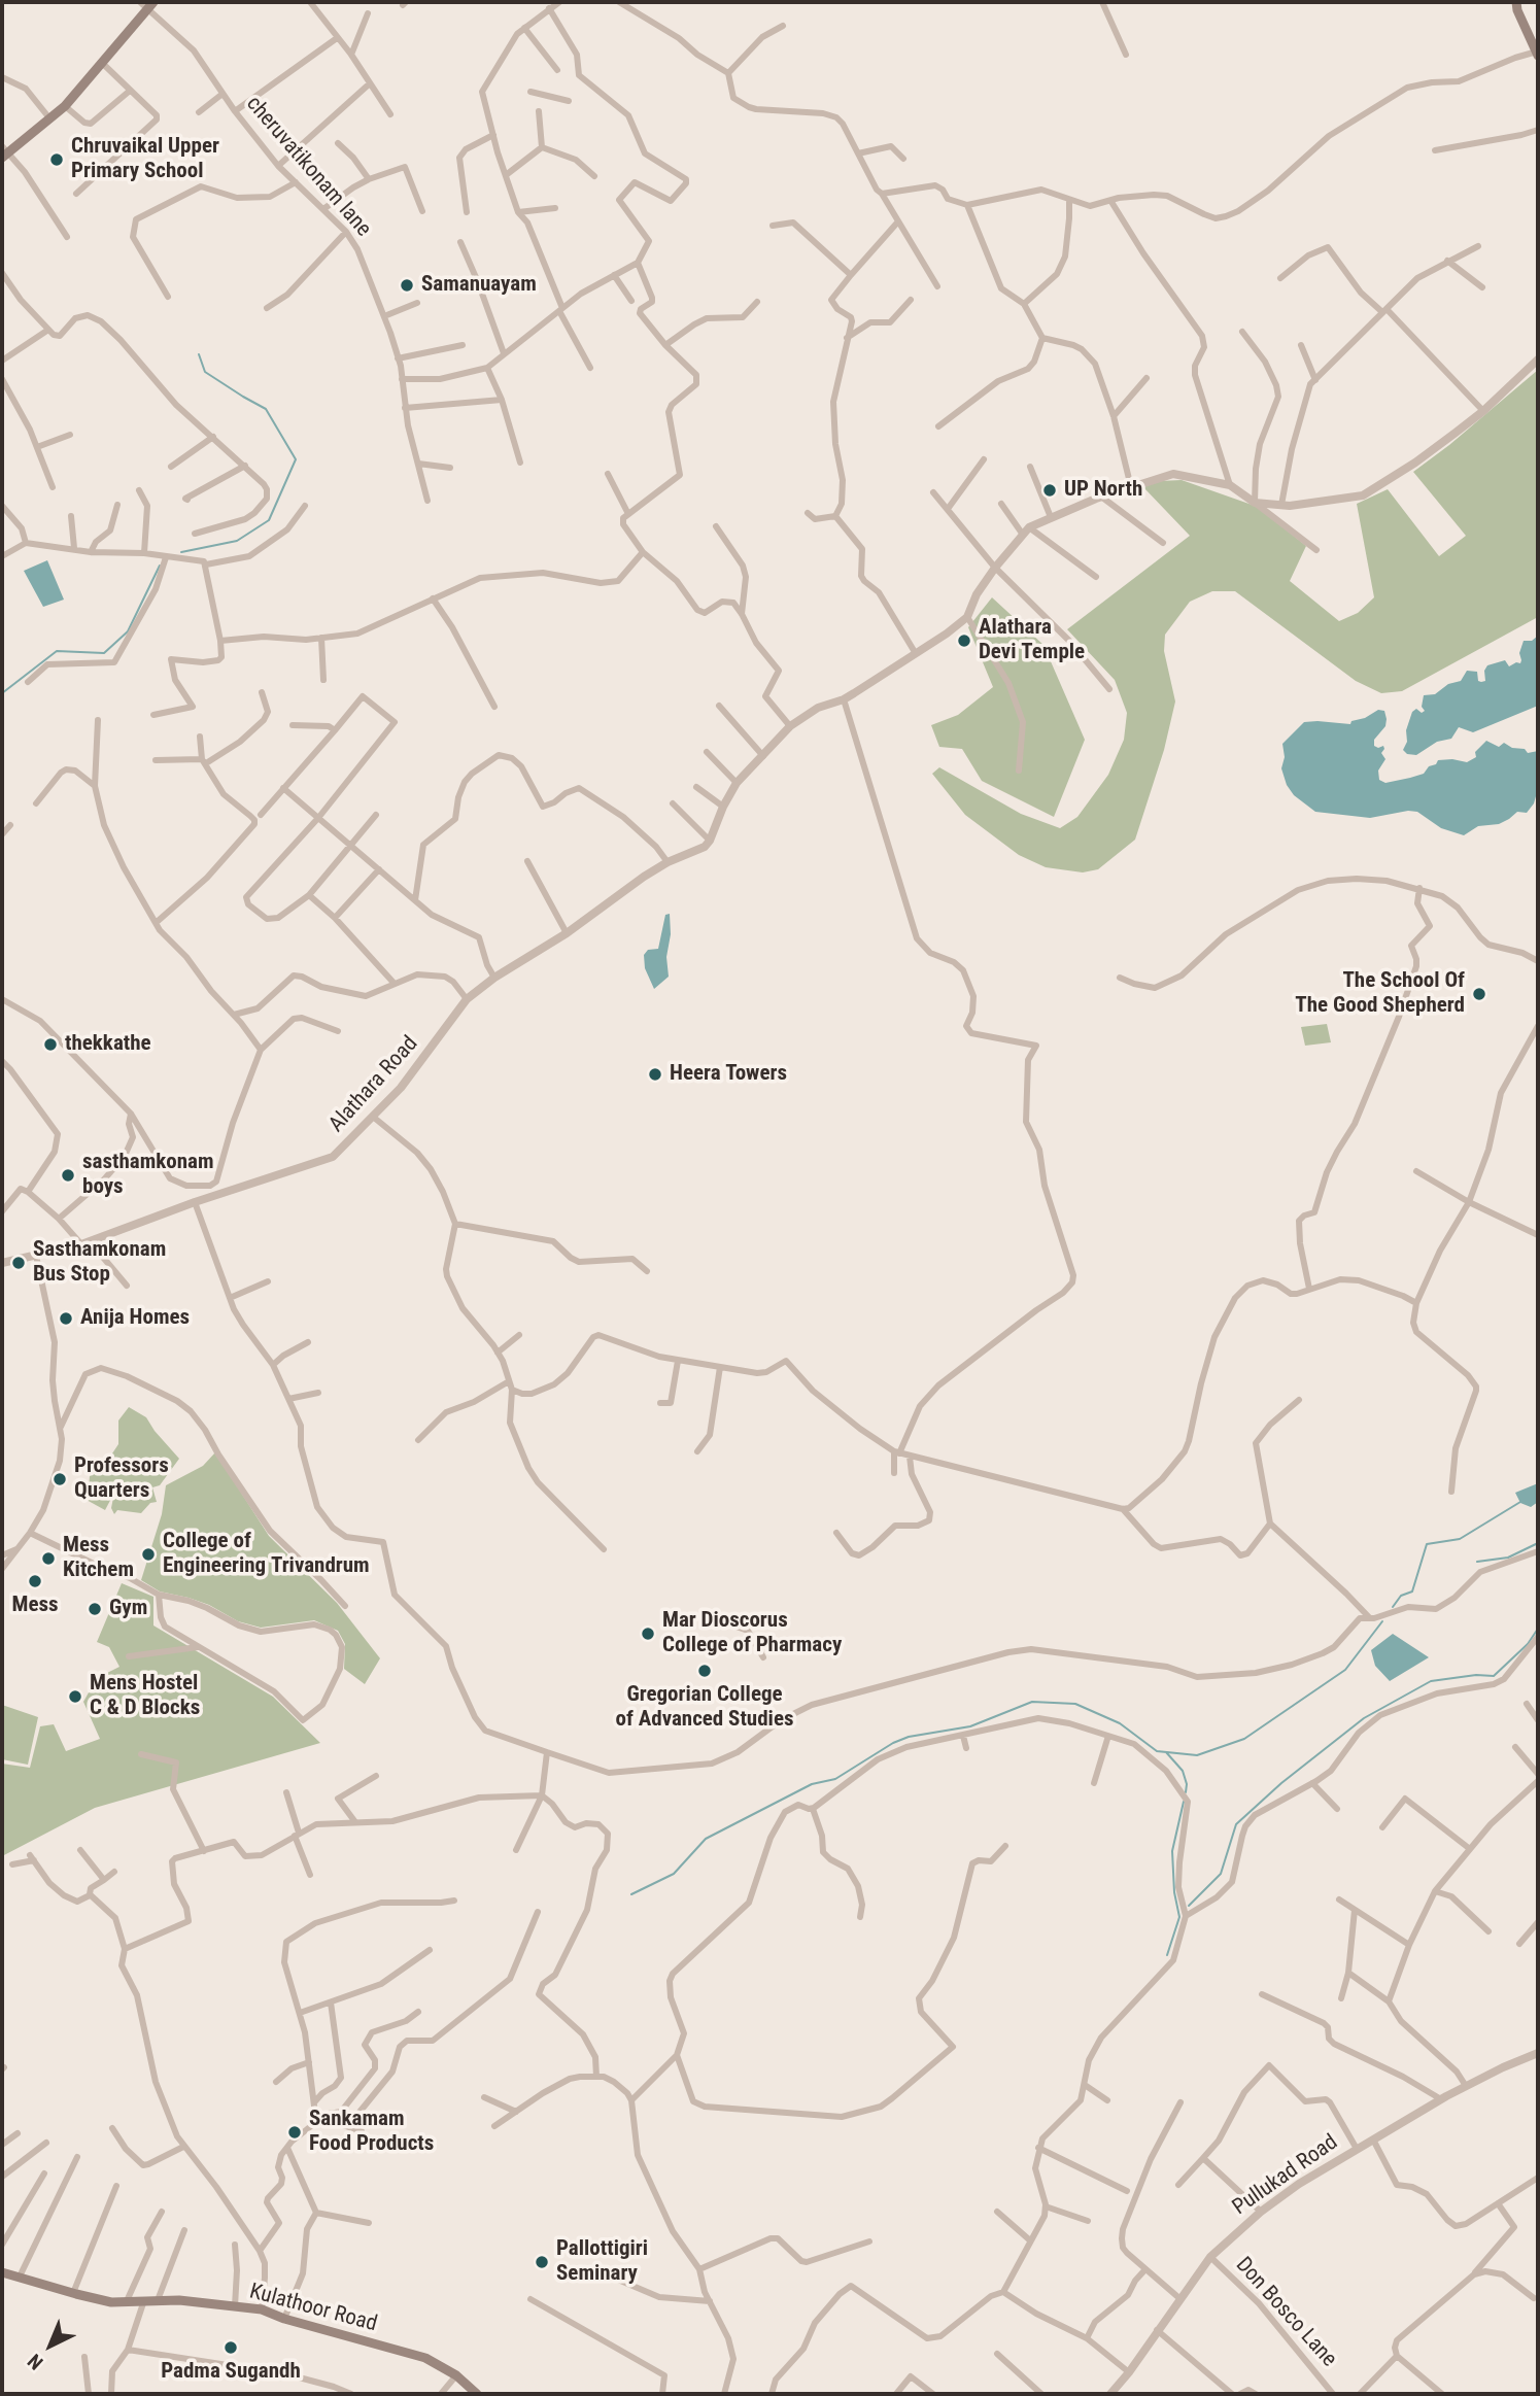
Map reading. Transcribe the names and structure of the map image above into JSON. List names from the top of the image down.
{
  "streets": {
    "main road": ["Kulathoor Road"],
    "street": [
      "cheruvatikonam lane",
      "Alathara Road",
      "Pullukad Road",
      "Don Bosco Lane"
    ]
  },
  "crossings": [
    ["Pullukad Road", "Don Bosco Lane"]
  ],
  "places": [
    "Chruvaikal Upper Primary School",
    "Samanuayam",
    "UP North",
    "Alathara Devi Temple",
    "The School Of The Good Shepherd",
    "thekkathe",
    "Heera Towers",
    "sasthamkonam boys",
    "Sasthamkonam Bus Stop",
    "Anija Homes",
    "Professors Quarters",
    "College of Engineering Trivandrum",
    "Mess Kitchem",
    "Mess",
    "Gym",
    "Mar Dioscorus College of Pharmacy",
    "Gregorian College of Advanced Studies",
    "Mens Hostel C & D Blocks",
    "Sankamam Food Products",
    "Pallottigiri Seminary",
    "Padma Sugandh"
  ],
  "north": "bottom left"
}
